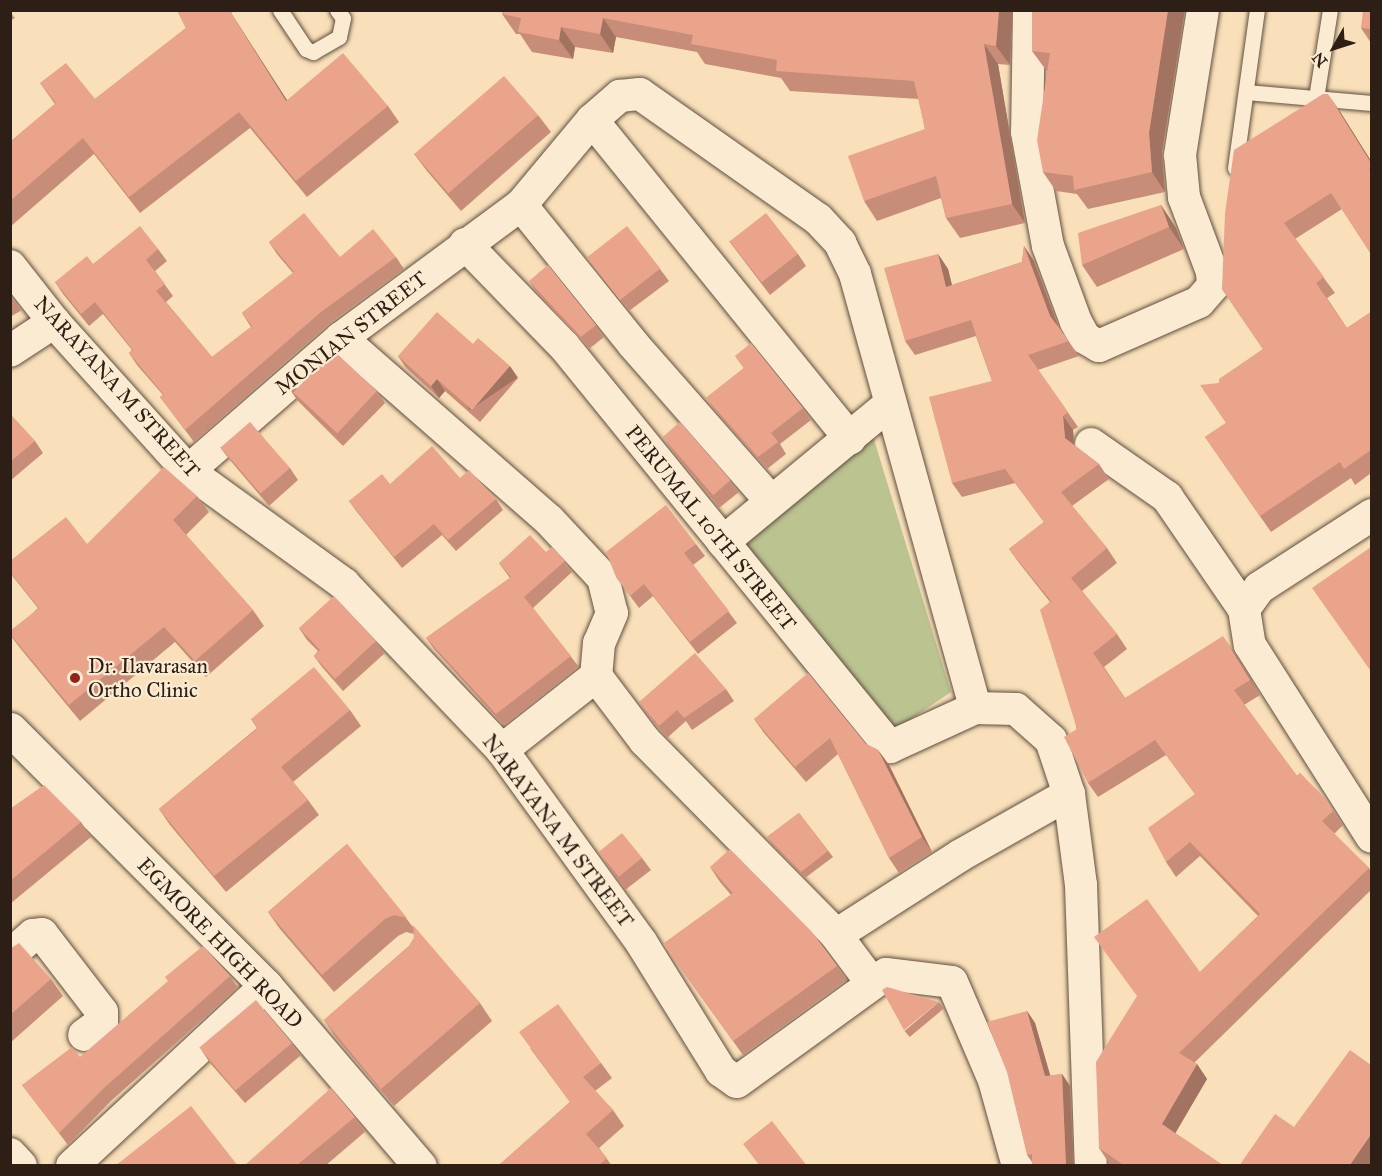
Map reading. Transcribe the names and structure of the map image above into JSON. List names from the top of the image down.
{
  "streets": {
    "main road": ["EGMORE HIGH ROAD"],
    "street": ["MONIAN STREET", "NARAYANA M STREET", "PERUMAL 10TH STREET"]
  },
  "crossings": [
    ["MONIAN STREET", "NARAYANA M STREET"],
    ["MONIAN STREET", "PERUMAL 10TH STREET"]
  ],
  "places": ["Dr. Ilavarasan Ortho Clinic"],
  "north": "bottom left"
}
